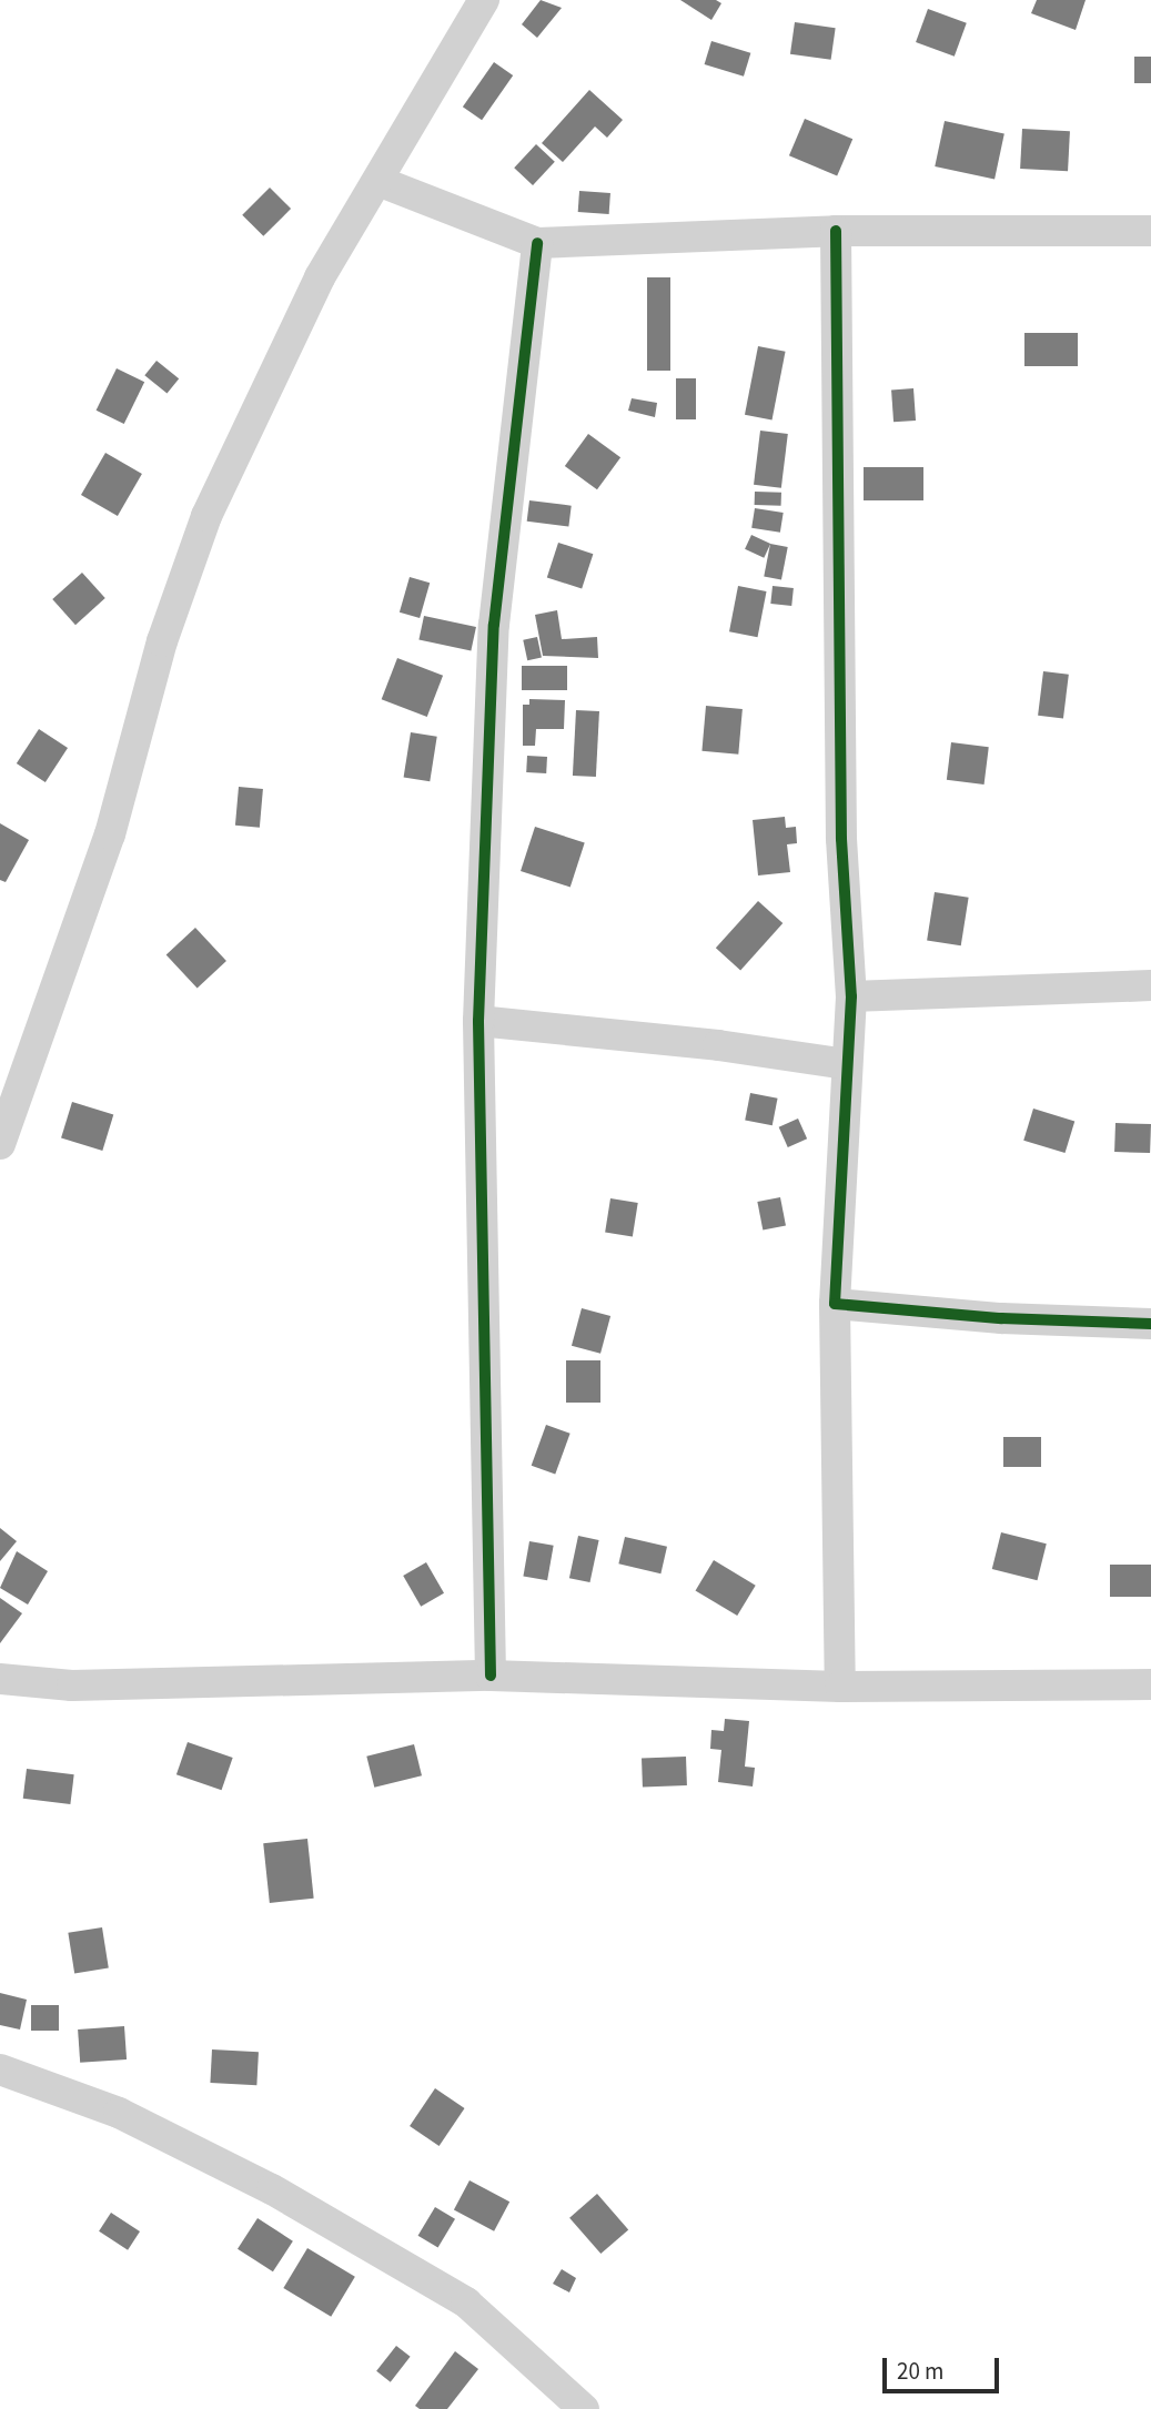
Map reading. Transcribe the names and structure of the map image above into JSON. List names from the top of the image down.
{
  "scale_bar": "20 m"
}
